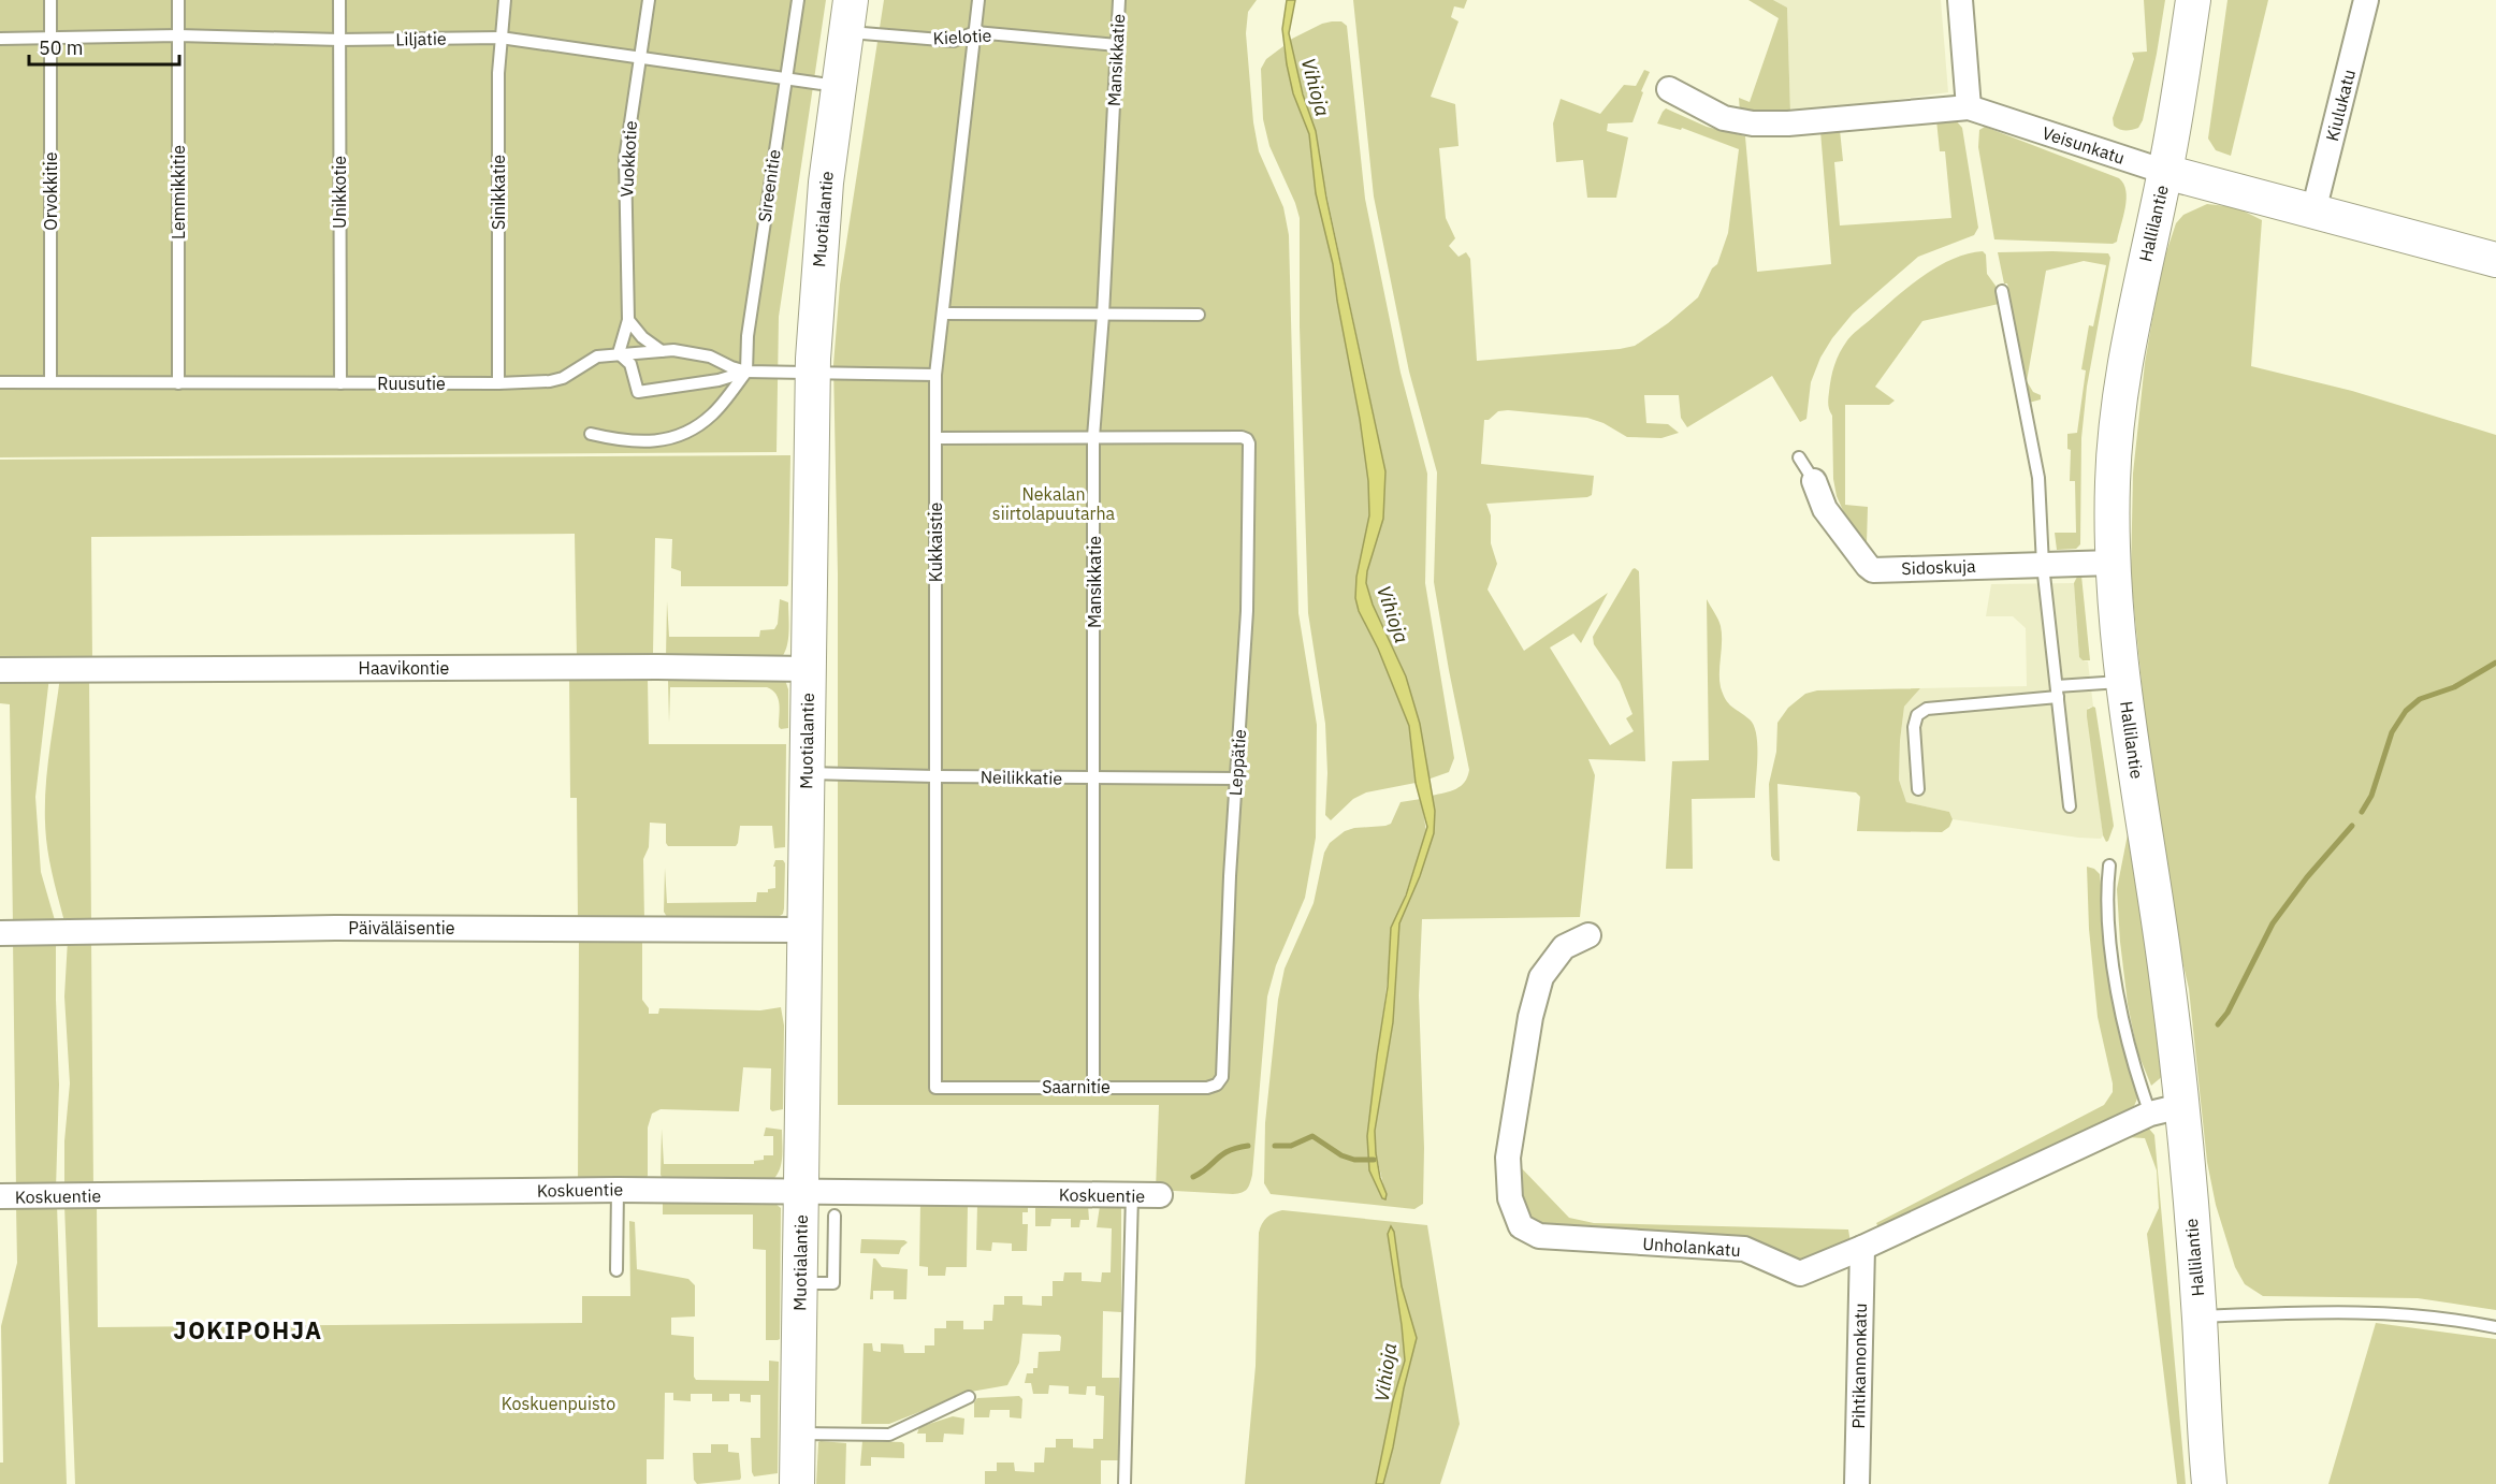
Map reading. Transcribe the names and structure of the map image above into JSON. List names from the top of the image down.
{
  "streets": {
    "street": [
      "Kiulukatu",
      "Veisunkatu",
      "Muotialantie",
      "Hallilantie",
      "Sidoskuja",
      "Haavikontie",
      "Päiväläisentie",
      "Koskuentie",
      "Unholankatu",
      "Pihtikannonkatu"
    ],
    "lane": [
      "Kielotie",
      "Liljatie",
      "Mansikkatie",
      "Vuokkotie",
      "Sireenitie",
      "Orvokkitie",
      "Lemmikkitie",
      "Unikkotie",
      "Sinikkatie",
      "Ruusutie",
      "Kukkaistie",
      "Leppätie",
      "Neilikkatie",
      "Saarnitie"
    ]
  },
  "crossings": [
    ["Kielotie", "Mansikkatie"],
    ["Kielotie", "Muotialantie"],
    ["Kielotie", "Kukkaistie"],
    ["Liljatie", "Vuokkotie"],
    ["Liljatie", "Sireenitie"],
    ["Liljatie", "Orvokkitie"],
    ["Liljatie", "Lemmikkitie"],
    ["Liljatie", "Unikkotie"],
    ["Liljatie", "Sinikkatie"],
    ["Liljatie", "Muotialantie"],
    ["Mansikkatie", "Leppätie"],
    ["Mansikkatie", "Neilikkatie"],
    ["Mansikkatie", "Saarnitie"],
    ["Kiulukatu", "Veisunkatu"],
    ["Veisunkatu", "Hallilantie"],
    ["Vuokkotie", "Ruusutie"],
    ["Sireenitie", "Ruusutie"],
    ["Orvokkitie", "Ruusutie"],
    ["Lemmikkitie", "Ruusutie"],
    ["Unikkotie", "Ruusutie"],
    ["Sinikkatie", "Ruusutie"],
    ["Muotialantie", "Ruusutie"],
    ["Muotialantie", "Haavikontie"],
    ["Muotialantie", "Neilikkatie"],
    ["Muotialantie", "Päiväläisentie"],
    ["Muotialantie", "Koskuentie"],
    ["Hallilantie", "Sidoskuja"],
    ["Hallilantie", "Unholankatu"],
    ["Ruusutie", "Kukkaistie"],
    ["Kukkaistie", "Neilikkatie"],
    ["Kukkaistie", "Saarnitie"],
    ["Leppätie", "Neilikkatie"],
    ["Leppätie", "Saarnitie"],
    ["Unholankatu", "Pihtikannonkatu"]
  ],
  "districts": ["JOKIPOHJA"],
  "water": ["Vihioja"],
  "parks": ["Nekalan siirtolapuutarha", "Koskuenpuisto"],
  "scale_bar": "50 m"
}
